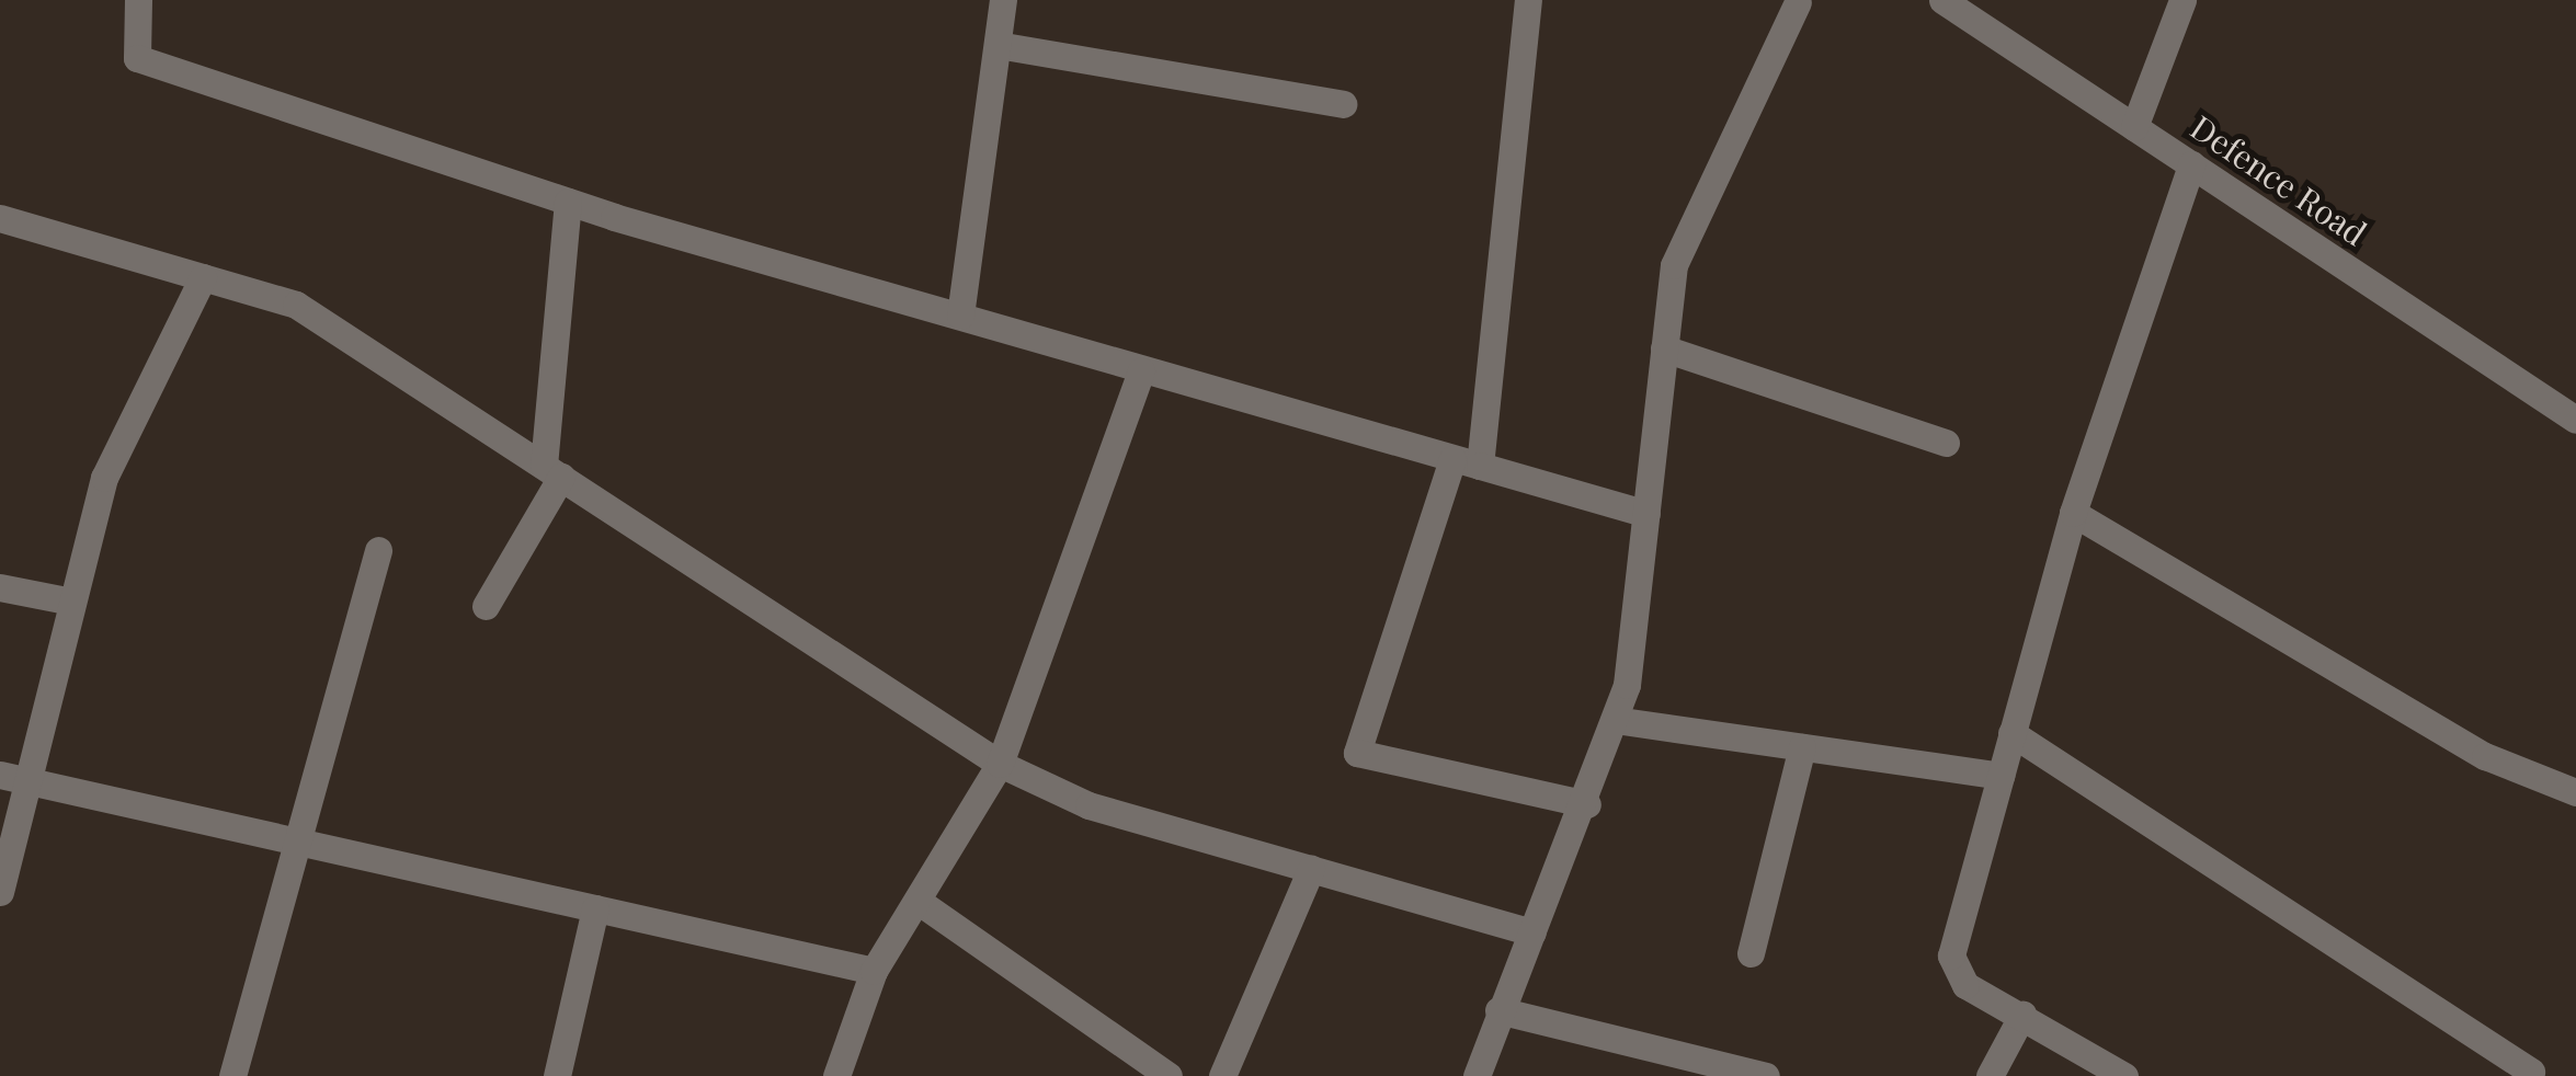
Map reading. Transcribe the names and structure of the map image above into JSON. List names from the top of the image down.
{
  "streets": {
    "street": ["Defence Road"]
  }
}
